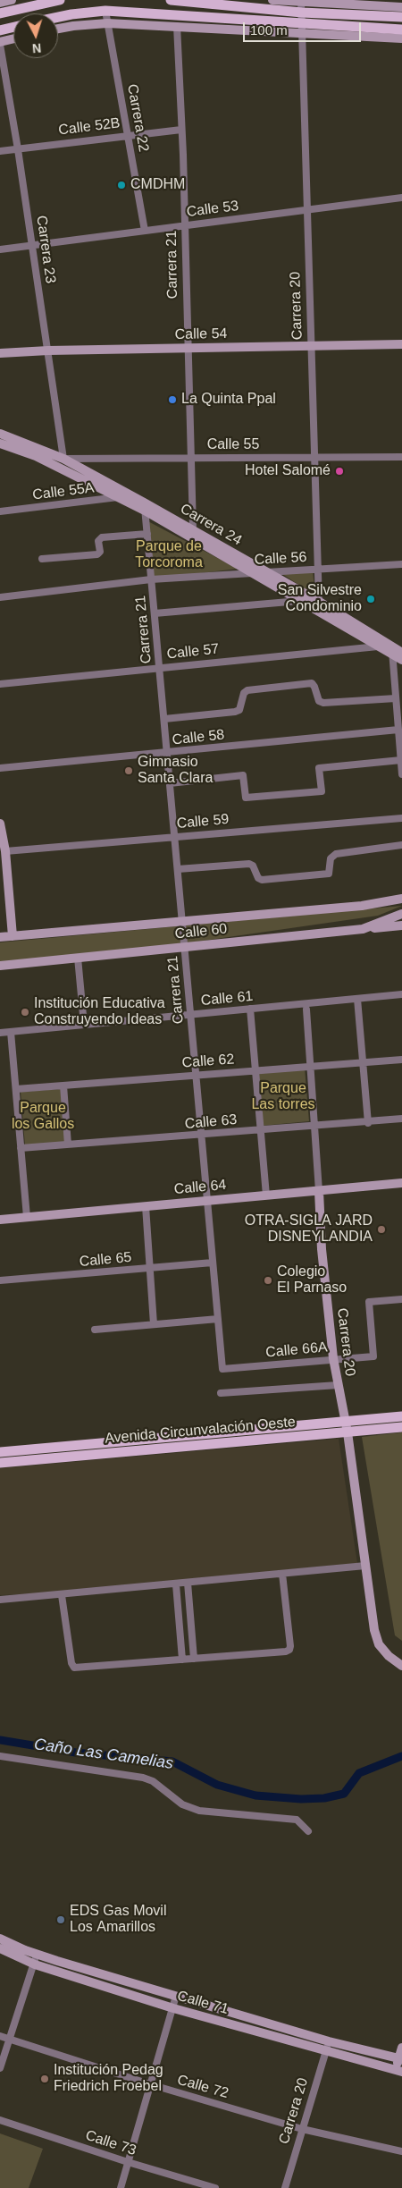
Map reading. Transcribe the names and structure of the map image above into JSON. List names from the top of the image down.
{
  "streets": {
    "main road": ["Avenida Circunvalación Oeste"],
    "street": [
      "Carrera 22",
      "Calle 52B",
      "Calle 53",
      "Carrera 23",
      "Carrera 21",
      "Carrera 20",
      "Calle 54",
      "Calle 55",
      "Calle 55A",
      "Carrera 24",
      "Calle 56",
      "Calle 57",
      "Calle 58",
      "Calle 59",
      "Calle 60",
      "Calle 61",
      "Calle 62",
      "Calle 63",
      "Calle 64",
      "Calle 65",
      "Calle 66A",
      "Calle 71",
      "Calle 72",
      "Calle 73"
    ]
  },
  "crossings": [
    ["Carrera 22", "Calle 52B"],
    ["Carrera 22", "Calle 53"],
    ["Calle 52B", "Carrera 23"],
    ["Calle 52B", "Carrera 21"],
    ["Calle 53", "Carrera 23"],
    ["Calle 53", "Carrera 21"],
    ["Calle 53", "Carrera 20"],
    ["Carrera 23", "Calle 54"],
    ["Carrera 23", "Calle 55"],
    ["Carrera 23", "Carrera 24"],
    ["Carrera 21", "Calle 54"],
    ["Carrera 21", "Calle 55"],
    ["Carrera 21", "Carrera 24"],
    ["Carrera 21", "Calle 56"],
    ["Carrera 21", "Calle 57"],
    ["Carrera 21", "Calle 58"],
    ["Carrera 21", "Calle 59"],
    ["Carrera 21", "Calle 60"],
    ["Carrera 21", "Calle 61"],
    ["Carrera 21", "Calle 62"],
    ["Carrera 21", "Calle 63"],
    ["Carrera 21", "Calle 64"],
    ["Carrera 21", "Calle 65"],
    ["Carrera 21", "Calle 66A"],
    ["Carrera 20", "Calle 54"],
    ["Carrera 20", "Calle 55"],
    ["Carrera 20", "Carrera 24"],
    ["Carrera 20", "Calle 56"],
    ["Carrera 20", "Calle 62"],
    ["Carrera 20", "Calle 63"],
    ["Carrera 20", "Calle 64"],
    ["Carrera 20", "Calle 66A"],
    ["Carrera 20", "Avenida Circunvalación Oeste"],
    ["Carrera 20", "Calle 71"],
    ["Carrera 20", "Calle 72"],
    ["Calle 55", "Carrera 24"],
    ["Calle 55A", "Carrera 24"],
    ["Carrera 24", "Calle 56"],
    ["Carrera 24", "Calle 57"]
  ],
  "water": ["Caño Las Camelias"],
  "parks": ["Parque de Torcoroma", "Parque Las torres", "Parque los Gallos"],
  "places": [
    "CMDHM",
    "La Quinta Ppal",
    "Hotel Salomé",
    "San Silvestre Condominio",
    "Gimnasio Santa Clara",
    "Institución Educativa Construyendo Ideas",
    "OTRA-SIGLA JARD DISNEYLANDIA",
    "Colegio El Parnaso",
    "EDS Gas Movil Los Amarillos",
    "Institución Pedag Friedrich Froebel"
  ],
  "scale_bar": "100 m",
  "north": "bottom"
}
